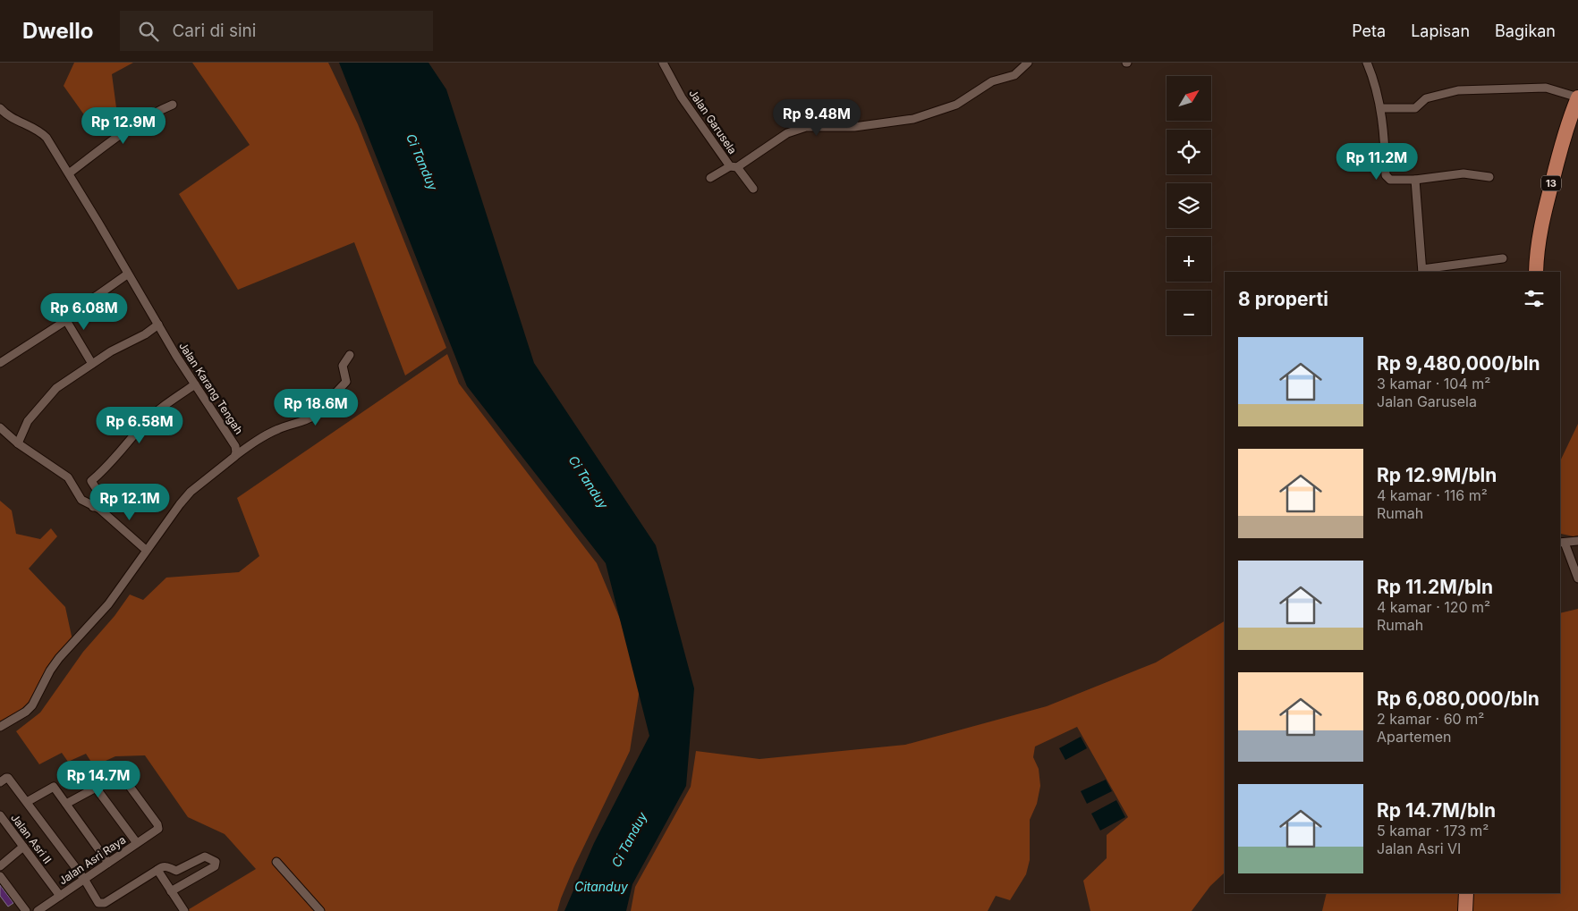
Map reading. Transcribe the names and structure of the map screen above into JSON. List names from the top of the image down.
{
  "streets": {
    "highway": ["13"],
    "street": [
      "Jalan Garusela",
      "Jalan Karang Tengah",
      "Jalan Asri II",
      "Jalan Asri Raya"
    ]
  },
  "crossings": [
    ["Jalan Asri II", "Jalan Asri Raya"]
  ],
  "water": ["Ci Tanduy", "Citanduy"],
  "north": "top right",
  "page": {
    "header": "Dwello",
    "search": "Cari di sini",
    "nav": ["Peta", "Lapisan", "Bagikan"],
    "map_buttons": ["+", "−"],
    "price": [
      "Rp 9.48M",
      "Rp 12.9M",
      "Rp 11.2M",
      "Rp 6.08M",
      "Rp 18.6M",
      "Rp 6.58M",
      "Rp 12.1M",
      "Rp 14.7M"
    ],
    "heading": "8 properti",
    "list": [
      {
        "name": "Rp 9,480,000/bln",
        "note": "3 kamar · 104 m² · Jalan Garusela"
      },
      {
        "name": "Rp 12.9M/bln",
        "note": "4 kamar · 116 m² · Rumah"
      },
      {
        "name": "Rp 11.2M/bln",
        "note": "4 kamar · 120 m² · Rumah"
      },
      {
        "name": "Rp 6,080,000/bln",
        "note": "2 kamar · 60 m² · Apartemen"
      },
      {
        "name": "Rp 14.7M/bln",
        "note": "5 kamar · 173 m² · Jalan Asri VI"
      }
    ]
  }
}
